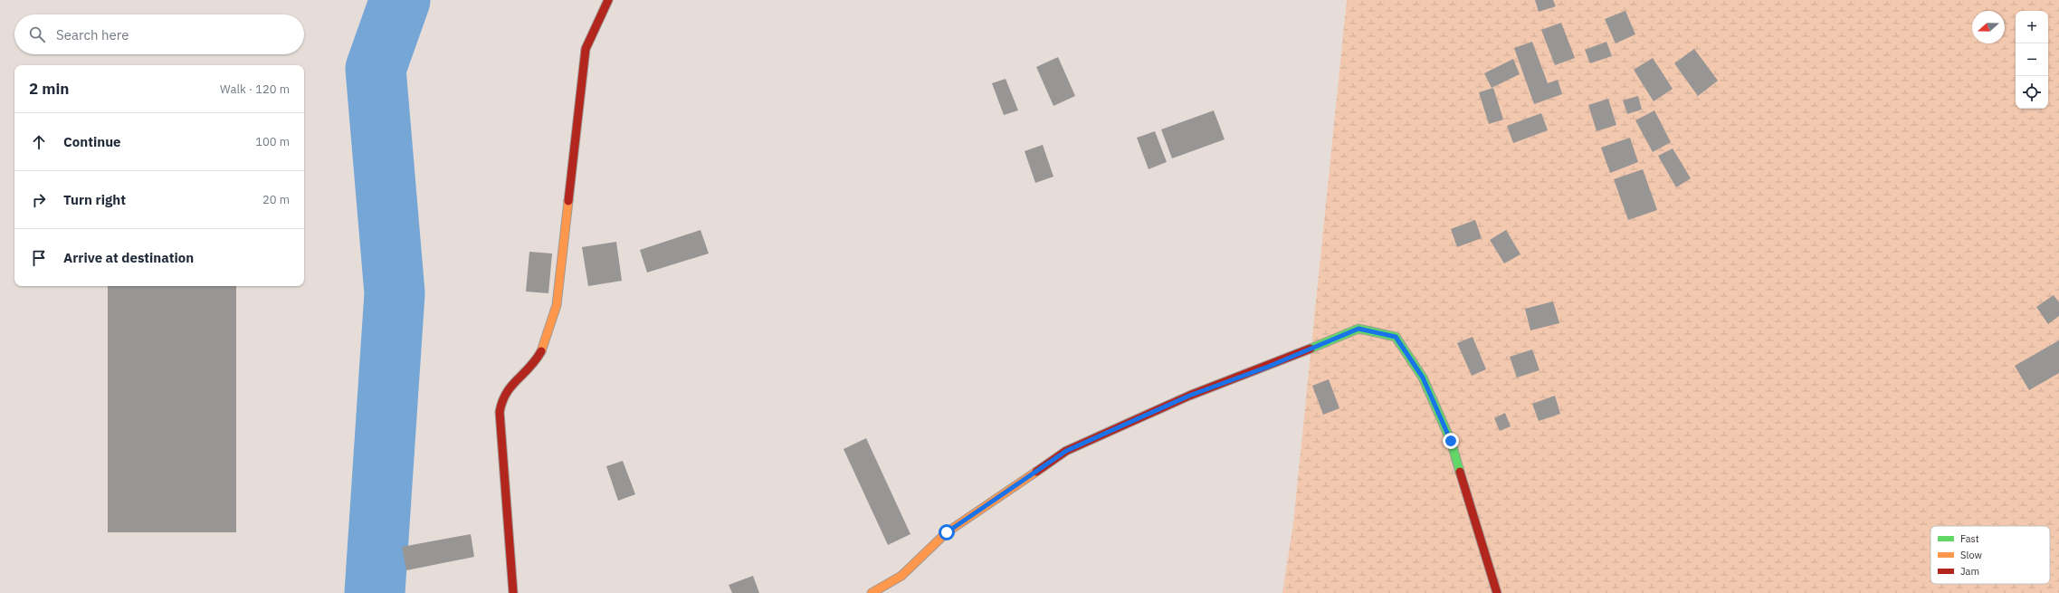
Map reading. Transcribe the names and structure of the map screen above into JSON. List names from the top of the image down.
{
  "legend": ["Fast", "Slow", "Jam"],
  "north": "left",
  "page": {
    "map_buttons": ["+", "−"],
    "search": "Search here",
    "heading": ["2 min", "Walk · 120 m"],
    "list": [
      ["Continue", "100 m"],
      ["Turn right", "20 m"],
      "Arrive at destination"
    ]
  }
}
